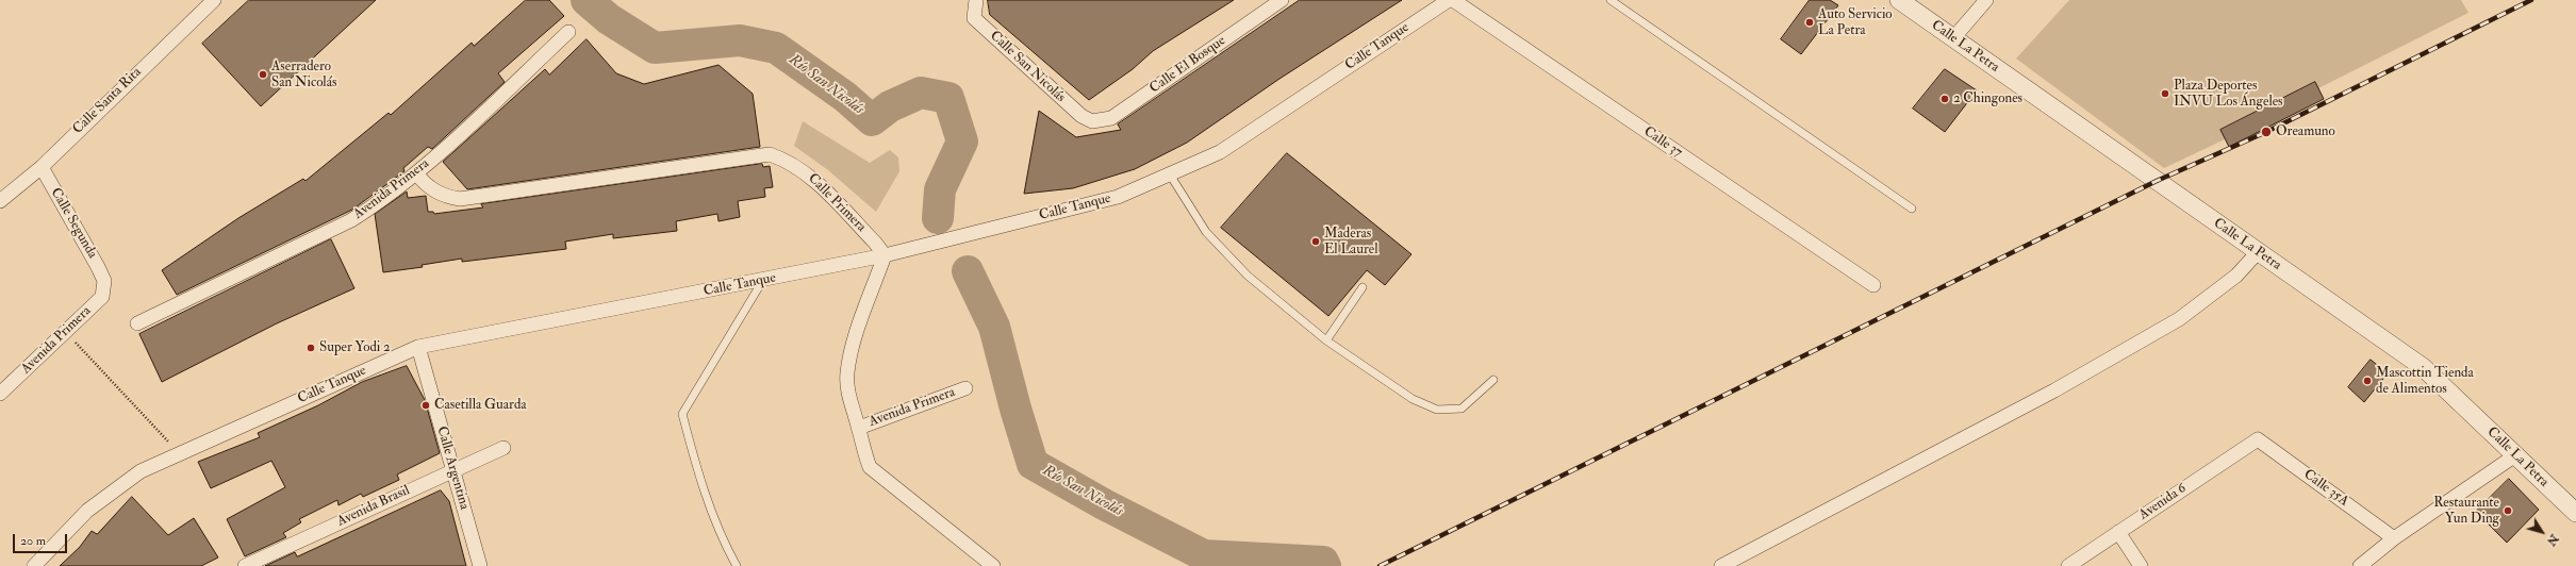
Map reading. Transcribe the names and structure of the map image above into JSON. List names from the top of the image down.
{
  "streets": {
    "street": [
      "Calle Tanque",
      "Calle La Petra",
      "Calle El Bosque",
      "Calle San Nicolás",
      "Calle Santa Rita",
      "Calle 37",
      "Avenida Primera",
      "Calle Primera",
      "Calle Segunda",
      "Calle Argentina",
      "Calle 35A",
      "Avenida 6",
      "Avenida Brasil"
    ]
  },
  "crossings": [
    ["Calle Tanque", "Calle Primera"],
    ["Calle Tanque", "Calle Argentina"],
    ["Calle El Bosque", "Calle San Nicolás"],
    ["Calle Santa Rita", "Calle Segunda"],
    ["Avenida Primera", "Calle Primera"],
    ["Avenida Primera", "Calle Segunda"],
    ["Calle Argentina", "Avenida Brasil"],
    ["Calle 35A", "Avenida 6"]
  ],
  "water": ["Río San Nicolás"],
  "places": [
    "Auto Servicio La Petra",
    "Aserradero San Nicolás",
    "Plaza Deportes INVU Los Ángeles",
    "2 Chingones",
    "Oreamuno",
    "Maderas El Laurel",
    "Super Yodi 2",
    "Mascottin Tienda de Alimentos",
    "Casetilla Guarda",
    "Restaurante Yun Ding"
  ],
  "scale_bar": "20 m",
  "north": "bottom right"
}
